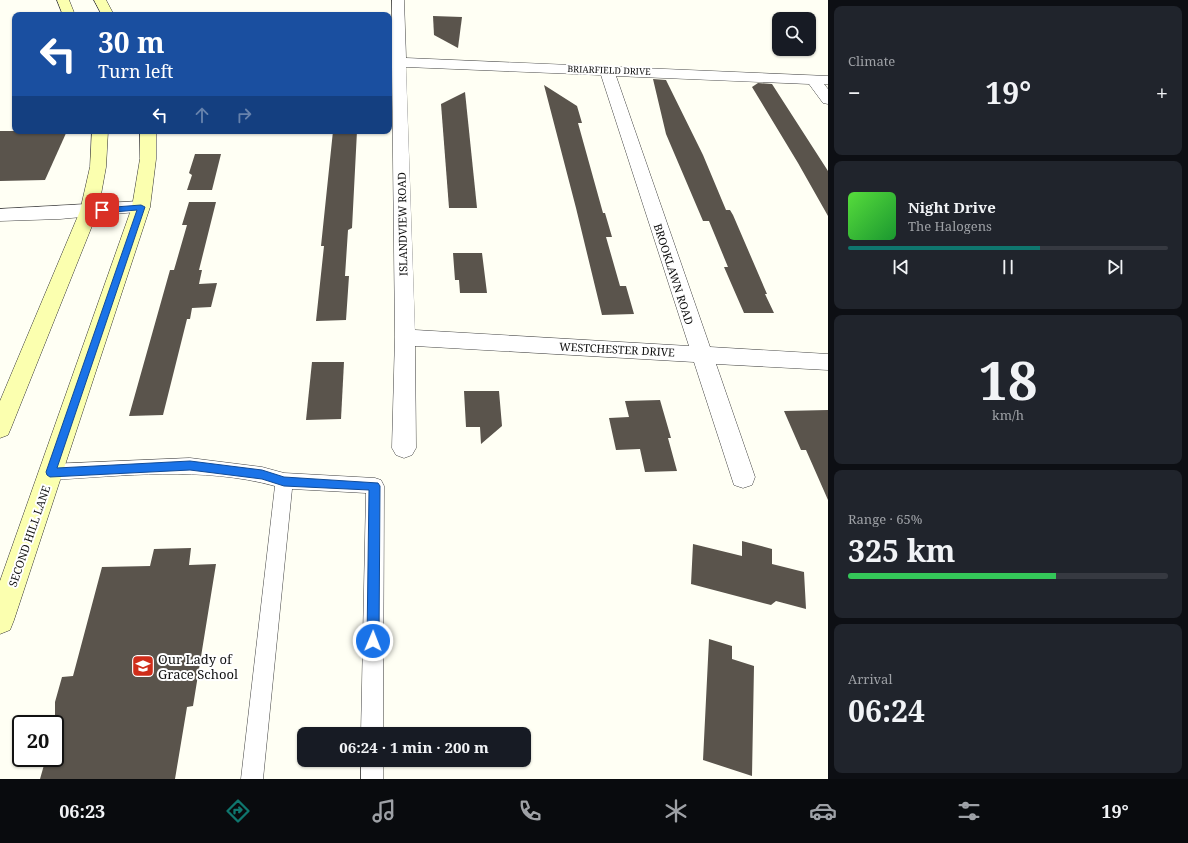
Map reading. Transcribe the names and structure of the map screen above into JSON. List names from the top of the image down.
{
  "streets": {
    "street": [
      "BRIARFIELD DRIVE",
      "ISLANDVIEW ROAD",
      "BROOKLAWN ROAD",
      "WESTCHESTER DRIVE",
      "SECOND HILL LANE"
    ]
  },
  "crossings": [
    ["BRIARFIELD DRIVE", "ISLANDVIEW ROAD"],
    ["BRIARFIELD DRIVE", "BROOKLAWN ROAD"],
    ["ISLANDVIEW ROAD", "WESTCHESTER DRIVE"],
    ["BROOKLAWN ROAD", "WESTCHESTER DRIVE"]
  ],
  "places": {
    "school or university": ["Our Lady of Grace School"]
  },
  "page": {
    "tile": [
      "Climate",
      ["18", "km/h"],
      ["Range · 65%", "325 km"],
      ["Arrival", "06:24"]
    ],
    "turn": ["30 m", "Turn left"],
    "heat": ["−", "19°", "+"],
    "song": ["Night Drive", "The Halogens"],
    "limit": "20",
    "trip": "06:24 · 1 min · 200 m",
    "tabs": ["06:23", "19°"]
  }
}
